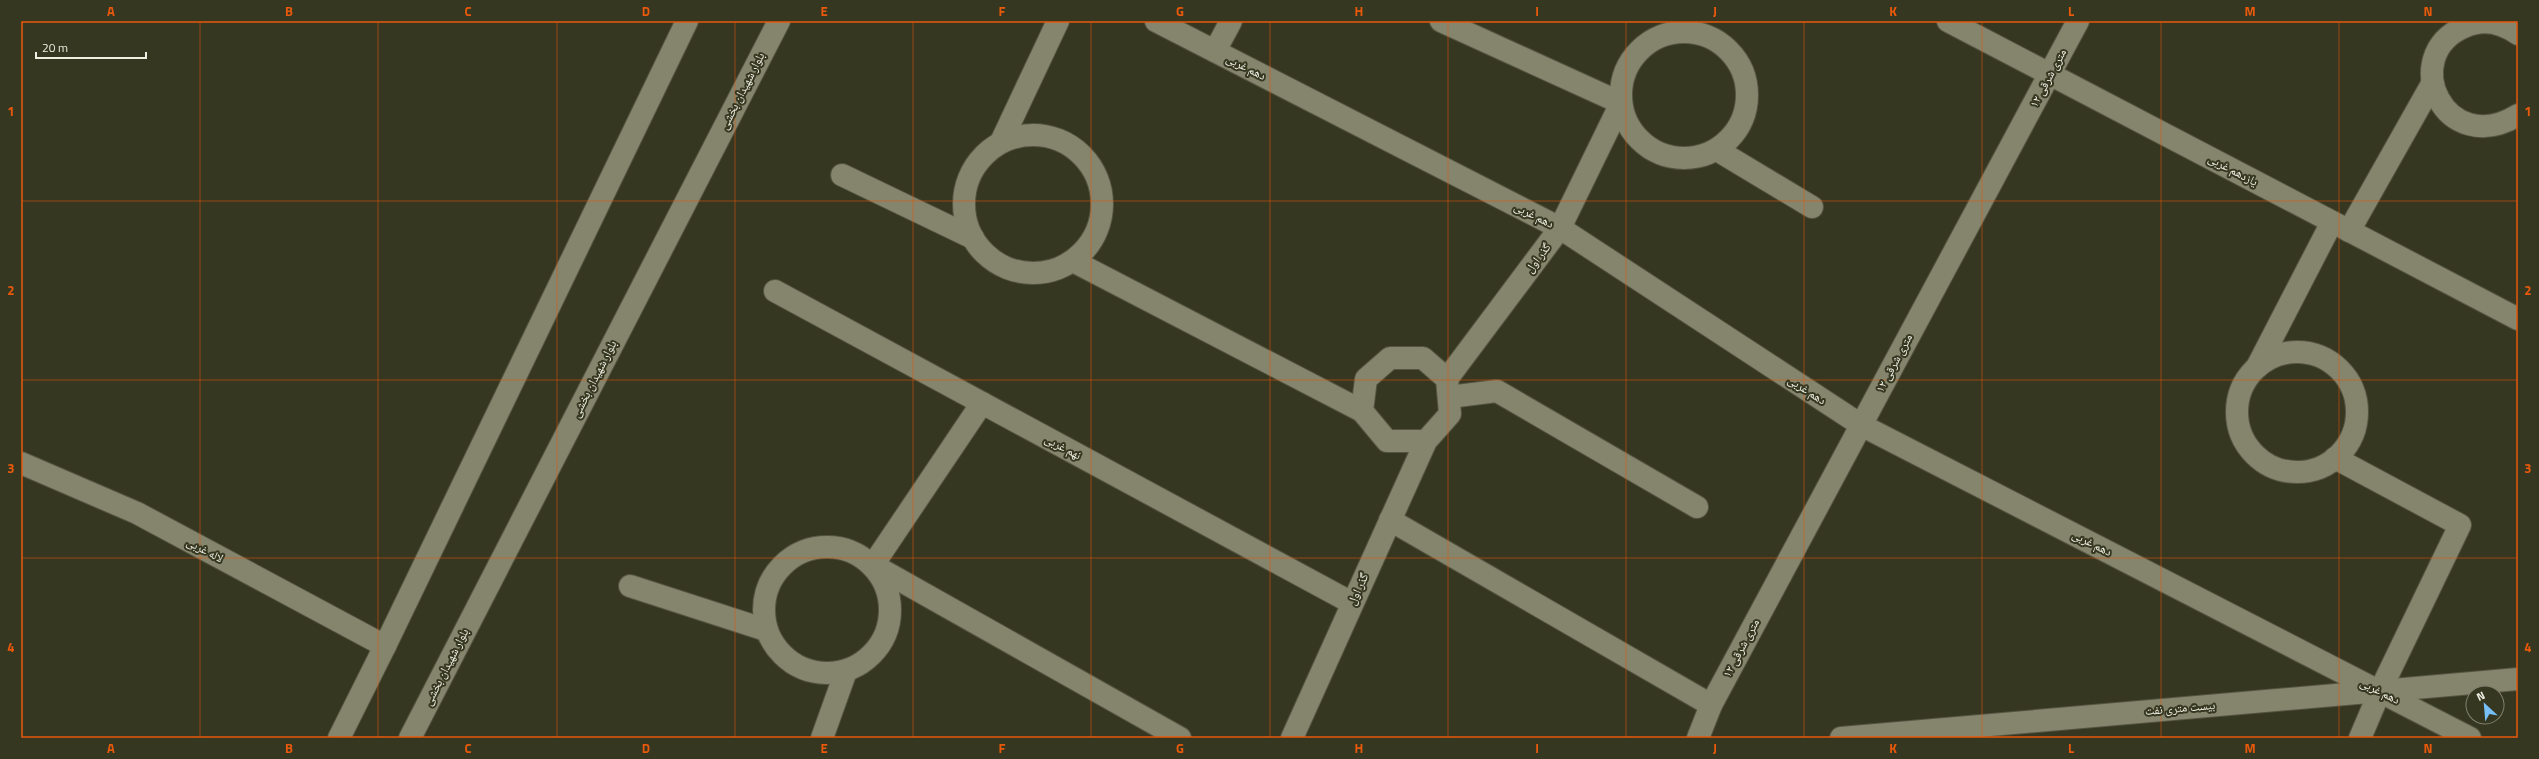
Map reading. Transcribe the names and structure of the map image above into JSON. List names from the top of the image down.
{
  "streets": {
    "street": [
      "دهم غربی",
      "۱۲ متری شرقی",
      "بلوار شهیدان بخشی",
      "یازدهم غربی",
      "گذر اول",
      "نهم غربی",
      "لاله غربی",
      "بیست متری نفت"
    ]
  },
  "crossings": [
    ["دهم غربی", "۱۲ متری شرقی"],
    ["دهم غربی", "گذر اول"],
    ["دهم غربی", "بیست متری نفت"],
    ["۱۲ متری شرقی", "یازدهم غربی"],
    ["گذر اول", "نهم غربی"]
  ],
  "scale_bar": "20 m",
  "north": "top left",
  "grid": {
    "columns": [
      "A",
      "B",
      "C",
      "D",
      "E",
      "F",
      "G",
      "H",
      "I",
      "J",
      "K",
      "L",
      "M",
      "N"
    ],
    "rows": [
      "1",
      "2",
      "3",
      "4"
    ]
  }
}
